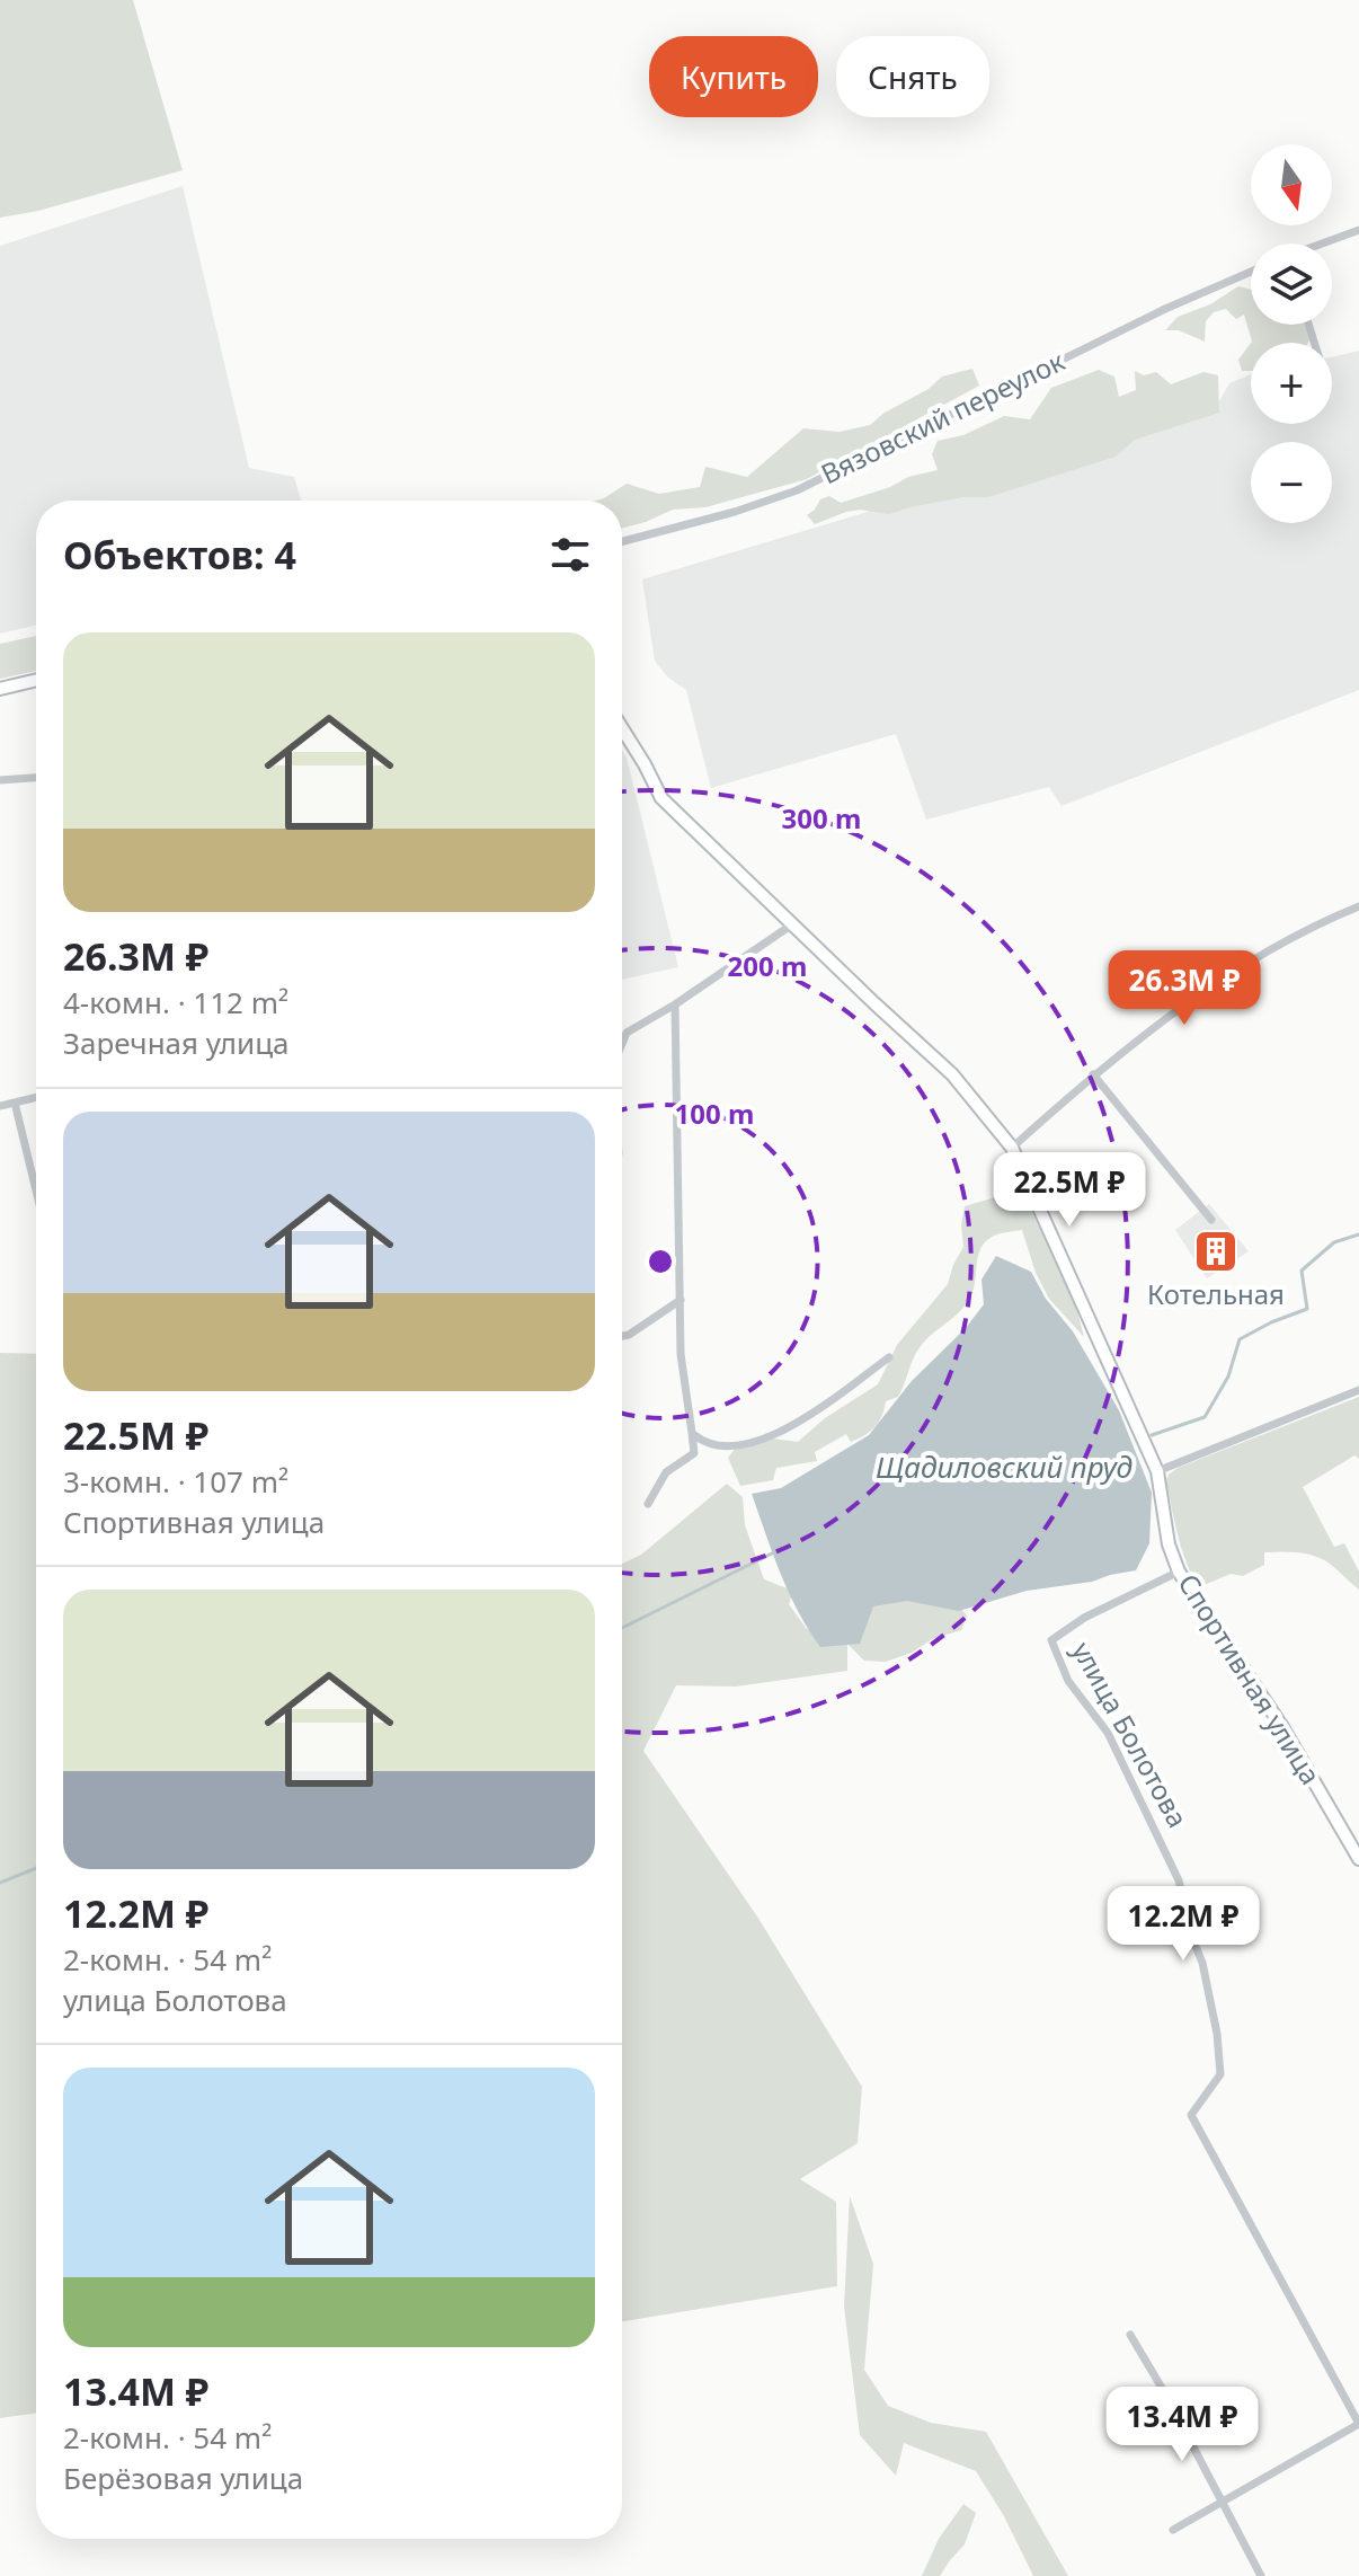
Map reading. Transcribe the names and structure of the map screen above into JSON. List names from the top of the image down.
{
  "streets": {
    "street": ["Вязовский переулок", "Спортивная улица", "улица Болотова"]
  },
  "crossings": [
    ["Спортивная улица", "улица Болотова"]
  ],
  "water": ["Щадиловский пруд"],
  "places": {
    "building": ["Котельная"]
  },
  "north": "bottom",
  "page": {
    "chip": ["Купить", "Снять"],
    "map_buttons": ["+", "−"],
    "heading": "Объектов: 4",
    "list": [
      {
        "name": "26.3M ₽",
        "note": "4-комн. · 112 m² · Заречная улица"
      },
      {
        "name": "22.5M ₽",
        "note": "3-комн. · 107 m² · Спортивная улица"
      },
      {
        "name": "12.2M ₽",
        "note": "2-комн. · 54 m² · улица Болотова"
      },
      {
        "name": "13.4M ₽",
        "note": "2-комн. · 54 m² · Берёзовая улица"
      }
    ],
    "price": [
      "26.3M ₽",
      "22.5M ₽",
      "12.2M ₽",
      "13.4M ₽"
    ]
  },
  "rings": ["300 m", "200 m", "100 m"]
}
